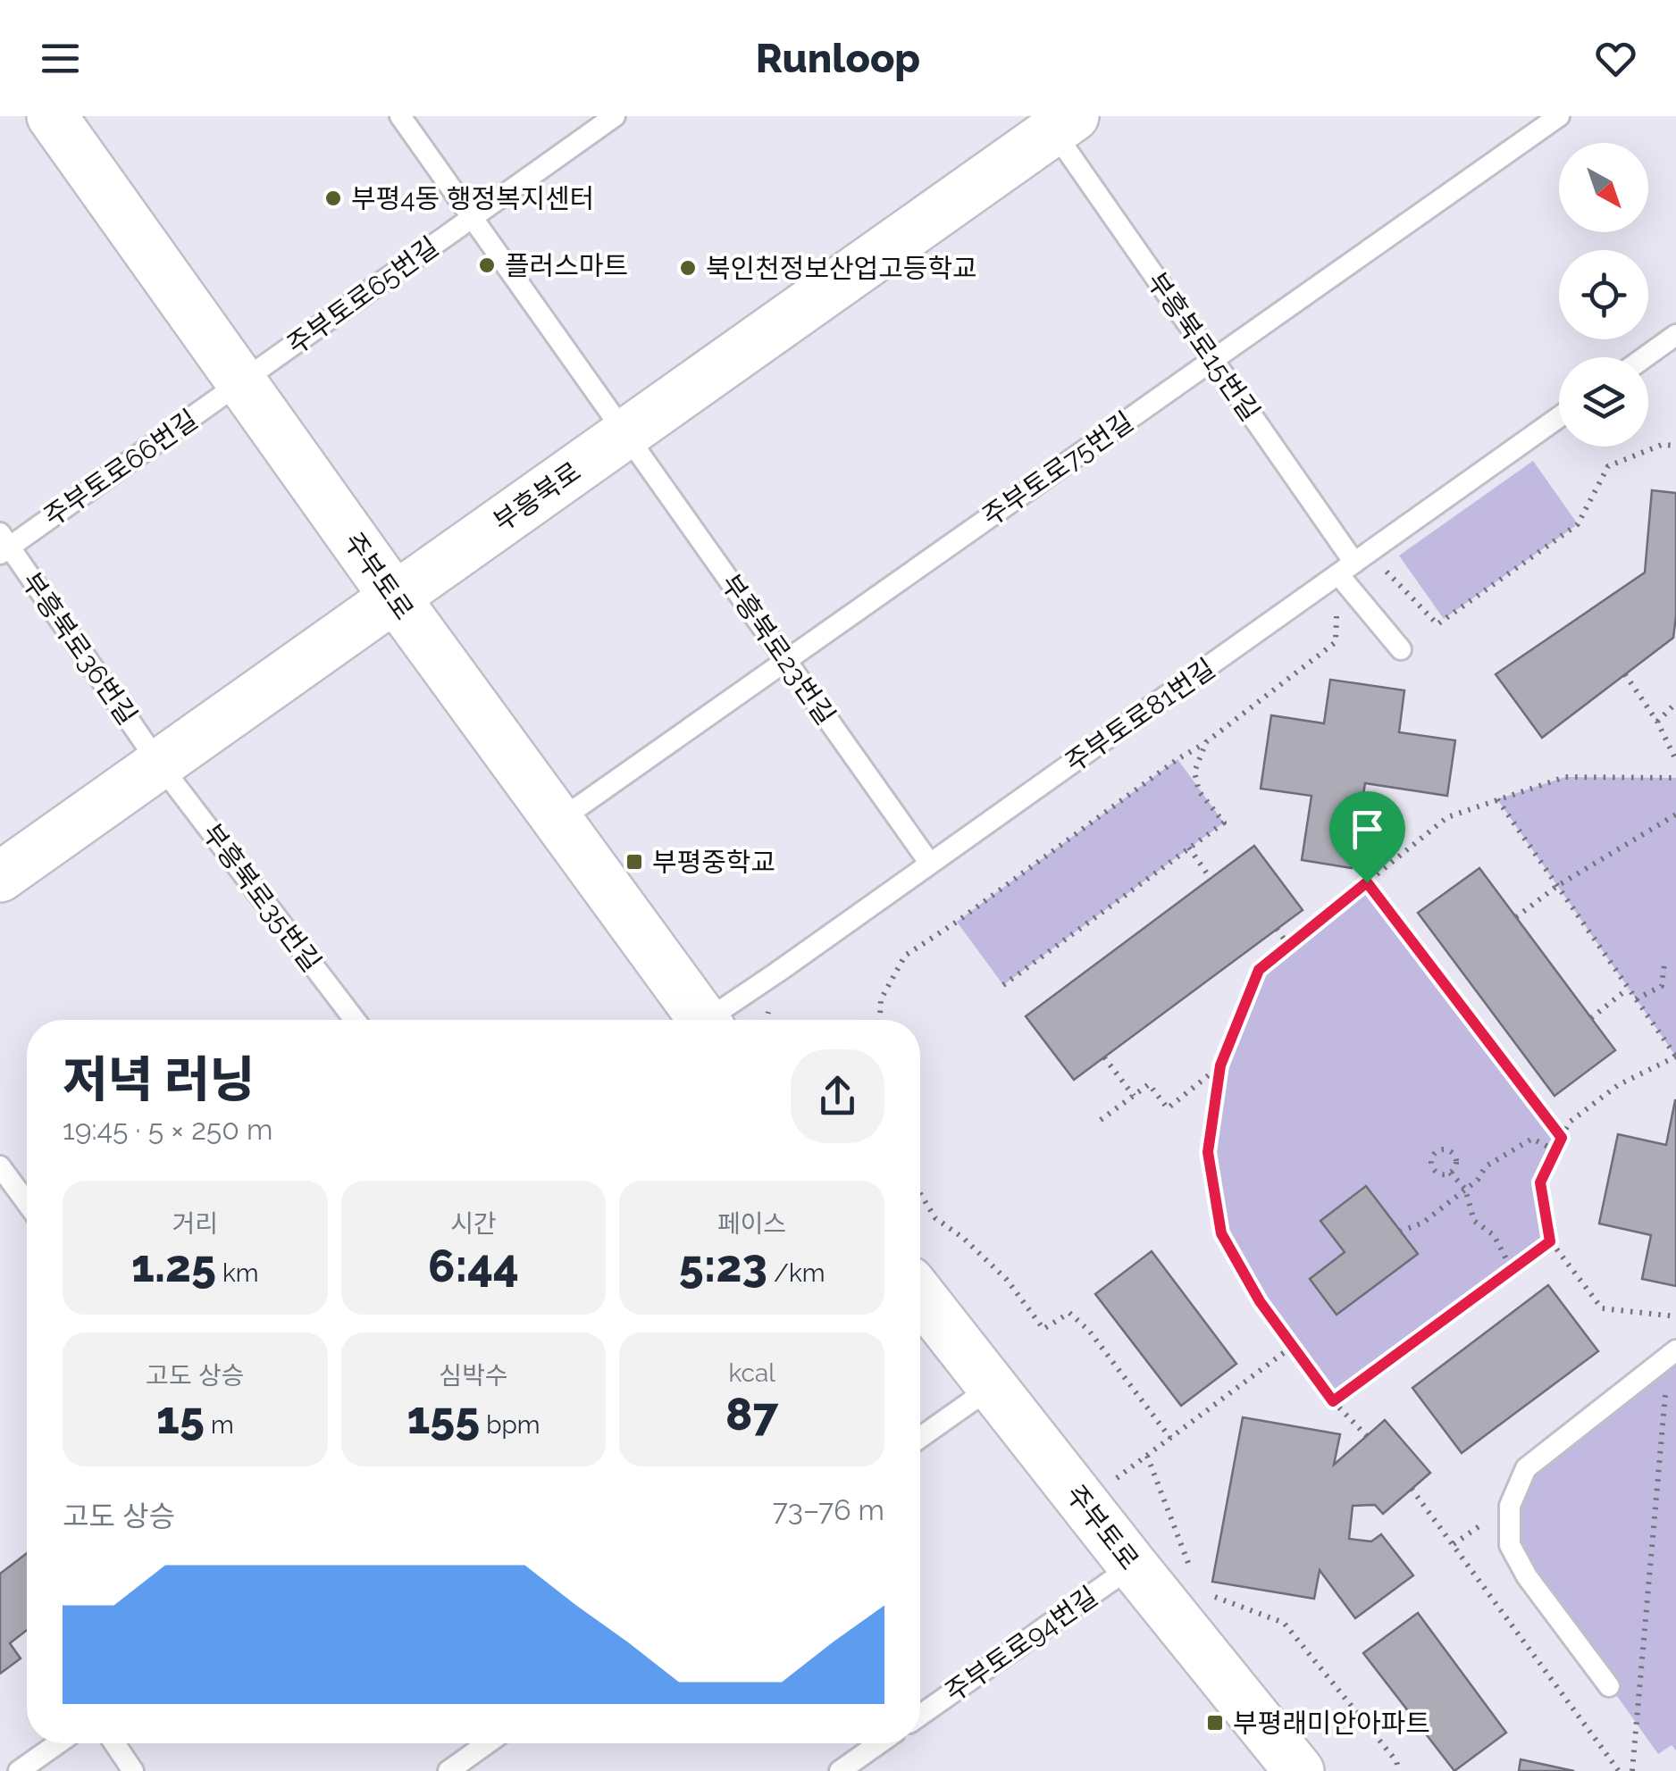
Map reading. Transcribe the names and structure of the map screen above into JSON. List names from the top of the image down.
{
  "streets": {
    "main road": ["부흥북로", "주부토로"],
    "lane": [
      "주부토로65번길",
      "부흥북로15번길",
      "주부토로66번길",
      "주부토로75번길",
      "부흥북로36번길",
      "부흥북로23번길",
      "주부토로81번길",
      "부흥북로35번길",
      "주부토로94번길"
    ]
  },
  "crossings": [
    ["주부토로65번길", "주부토로66번길"],
    ["주부토로65번길", "주부토로"],
    ["주부토로65번길", "부흥북로23번길"],
    ["부흥북로15번길", "주부토로75번길"],
    ["부흥북로15번길", "부흥북로"],
    ["부흥북로15번길", "주부토로81번길"],
    ["주부토로66번길", "주부토로"],
    ["주부토로66번길", "부흥북로36번길"],
    ["주부토로75번길", "주부토로"],
    ["주부토로75번길", "부흥북로23번길"],
    ["부흥북로", "주부토로"],
    ["부흥북로", "부흥북로36번길"],
    ["부흥북로", "부흥북로23번길"],
    ["부흥북로", "부흥북로35번길"],
    ["주부토로", "주부토로94번길"],
    ["부흥북로36번길", "부흥북로35번길"],
    ["부흥북로23번길", "주부토로81번길"]
  ],
  "places": {
    "other": ["부평4동 행정복지센터", "플러스마트", "북인천정보산업고등학교"],
    "transit": ["부평중학교", "부평래미안아파트"]
  },
  "north": "bottom right",
  "page": {
    "header": "Runloop",
    "heading": ["저녁 러닝", "19:45 · 5 × 250 m"],
    "stats": [
      ["거리", "1.25 km"],
      ["시간", "6:44"],
      ["페이스", "5:23 /km"],
      ["고도 상승", "15 m"],
      ["심박수", "155 bpm"],
      ["kcal", "87"]
    ],
    "chart": ["고도 상승", "73–76 m"]
  }
}
